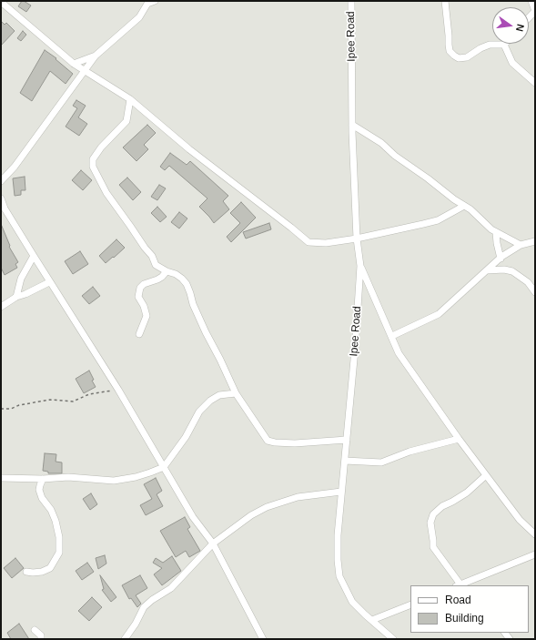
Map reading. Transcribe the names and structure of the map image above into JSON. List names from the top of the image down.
{
  "streets": {
    "street": ["Ipee Road"]
  },
  "legend": ["Road", "Building"],
  "north": "right"
}
